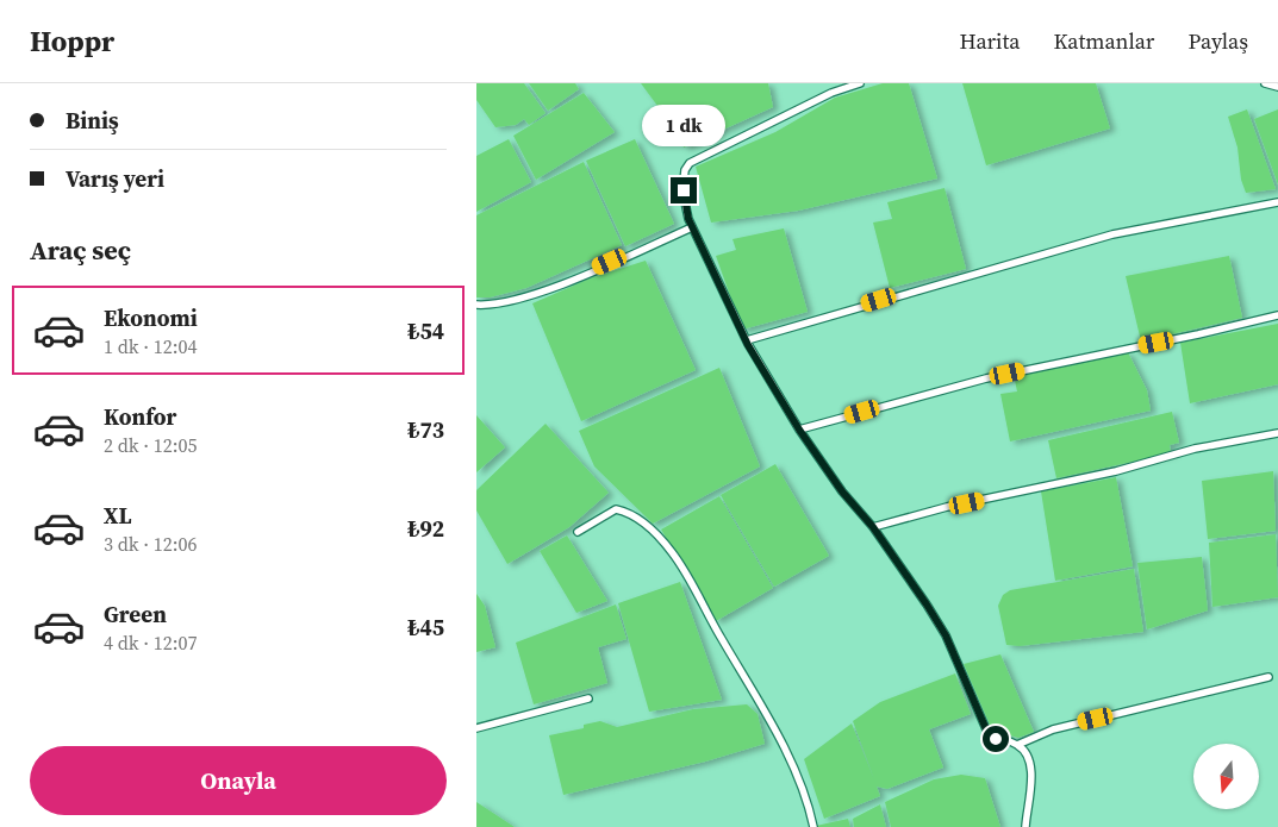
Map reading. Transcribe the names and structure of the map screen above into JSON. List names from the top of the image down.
{
  "north": "bottom",
  "page": {
    "header": "Hoppr",
    "nav": ["Harita", "Katmanlar", "Paylaş"],
    "banner": ["Biniş", "Varış yeri"],
    "bubble": "1 dk",
    "heading": "Araç seç",
    "list": [
      {
        "name": "Ekonomi",
        "note": "1 dk · 12:04",
        "value": "₺54"
      },
      {
        "name": "Konfor",
        "note": "2 dk · 12:05",
        "value": "₺73"
      },
      {
        "name": "XL",
        "note": "3 dk · 12:06",
        "value": "₺92"
      },
      {
        "name": "Green",
        "note": "4 dk · 12:07",
        "value": "₺45"
      }
    ],
    "buttons": "Onayla"
  }
}
